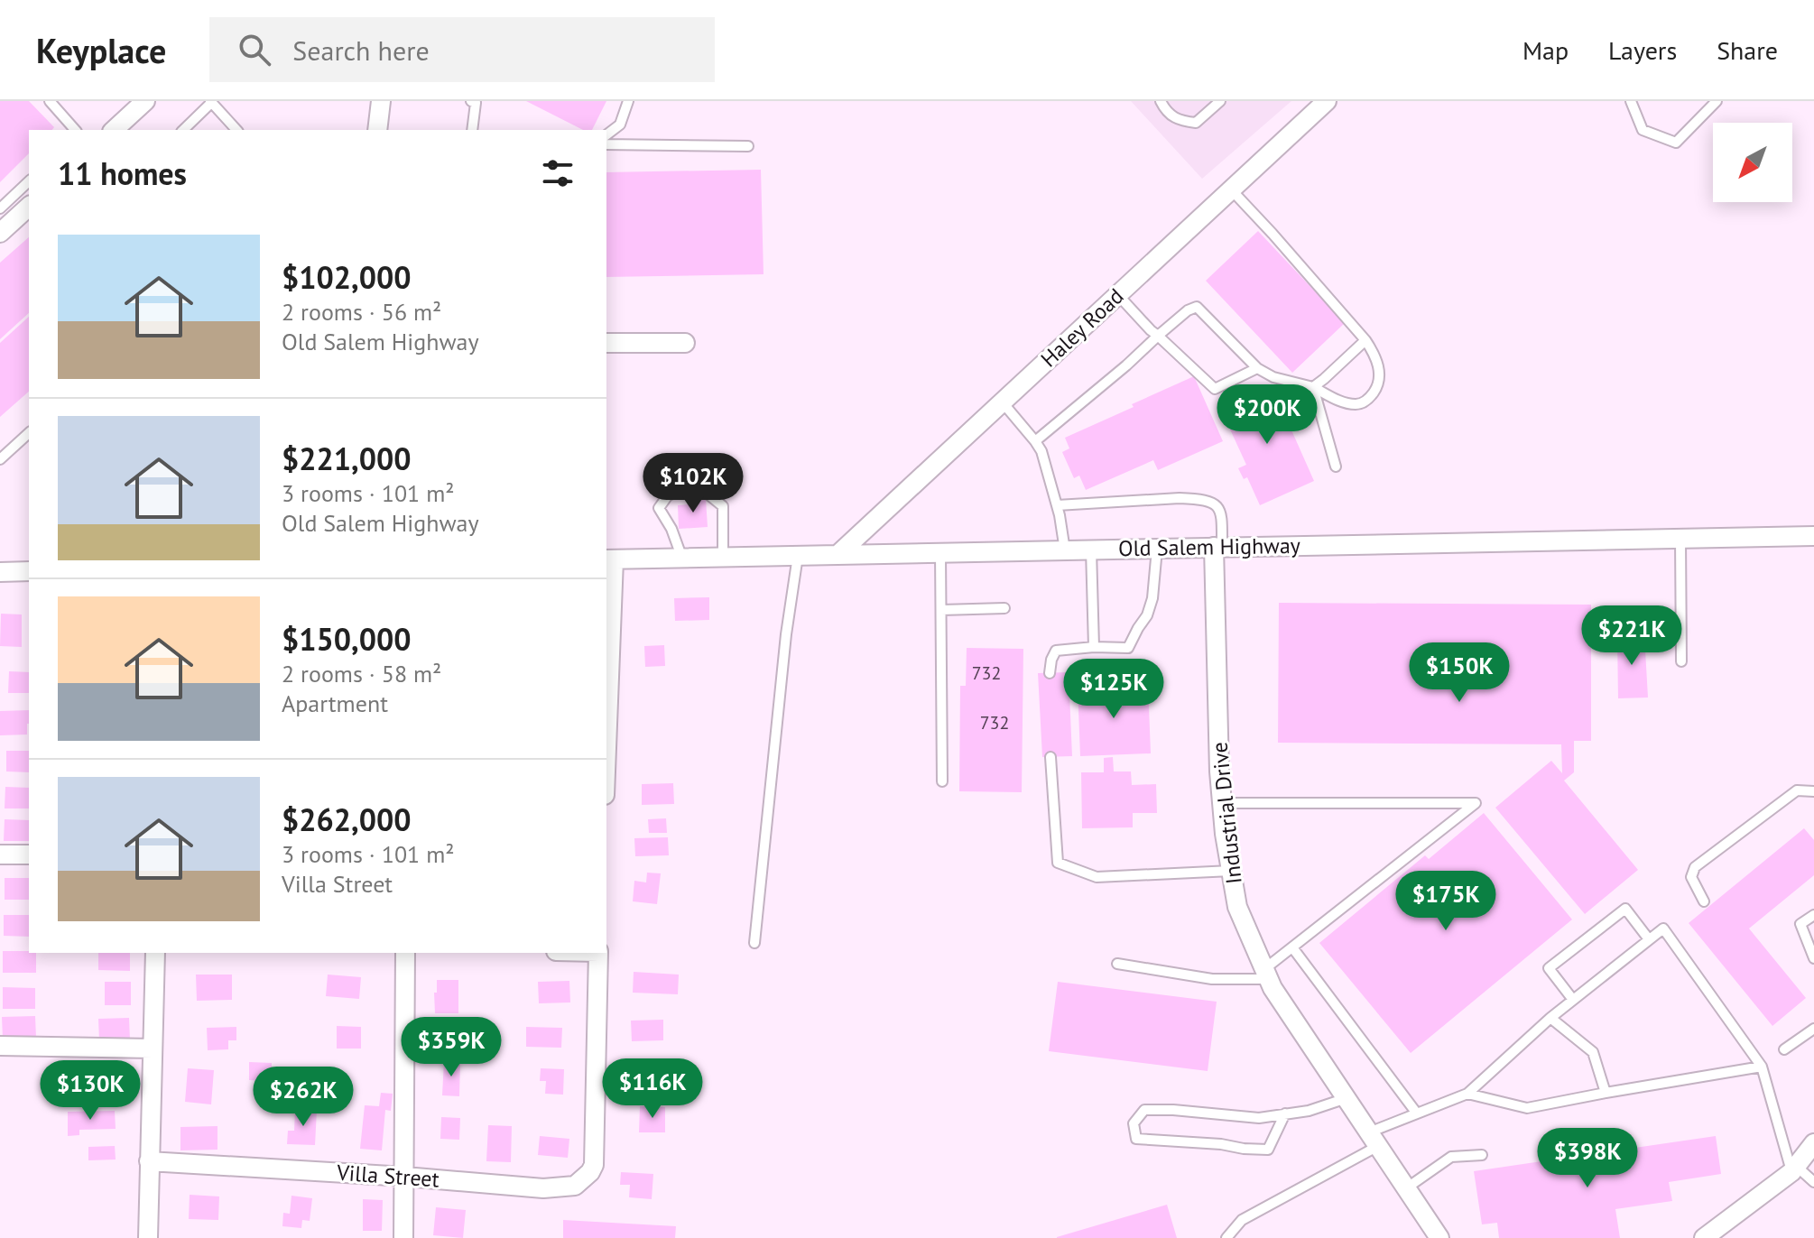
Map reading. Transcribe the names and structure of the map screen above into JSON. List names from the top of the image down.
{
  "streets": {
    "street": [
      "Haley Road",
      "Old Salem Highway",
      "Industrial Drive",
      "Villa Street"
    ]
  },
  "crossings": [
    ["Haley Road", "Old Salem Highway"],
    ["Old Salem Highway", "Industrial Drive"]
  ],
  "house_numbers": ["732", "732"],
  "north": "bottom left",
  "page": {
    "header": "Keyplace",
    "search": "Search here",
    "nav": ["Map", "Layers", "Share"],
    "heading": "11 homes",
    "list": [
      {
        "name": "$102,000",
        "note": "2 rooms · 56 m² · Old Salem Highway"
      },
      {
        "name": "$221,000",
        "note": "3 rooms · 101 m² · Old Salem Highway"
      },
      {
        "name": "$150,000",
        "note": "2 rooms · 58 m² · Apartment"
      },
      {
        "name": "$262,000",
        "note": "3 rooms · 101 m² · Villa Street"
      }
    ],
    "price": [
      "$200K",
      "$102K",
      "$221K",
      "$150K",
      "$125K",
      "$175K",
      "$359K",
      "$116K",
      "$130K",
      "$262K",
      "$398K"
    ]
  }
}
